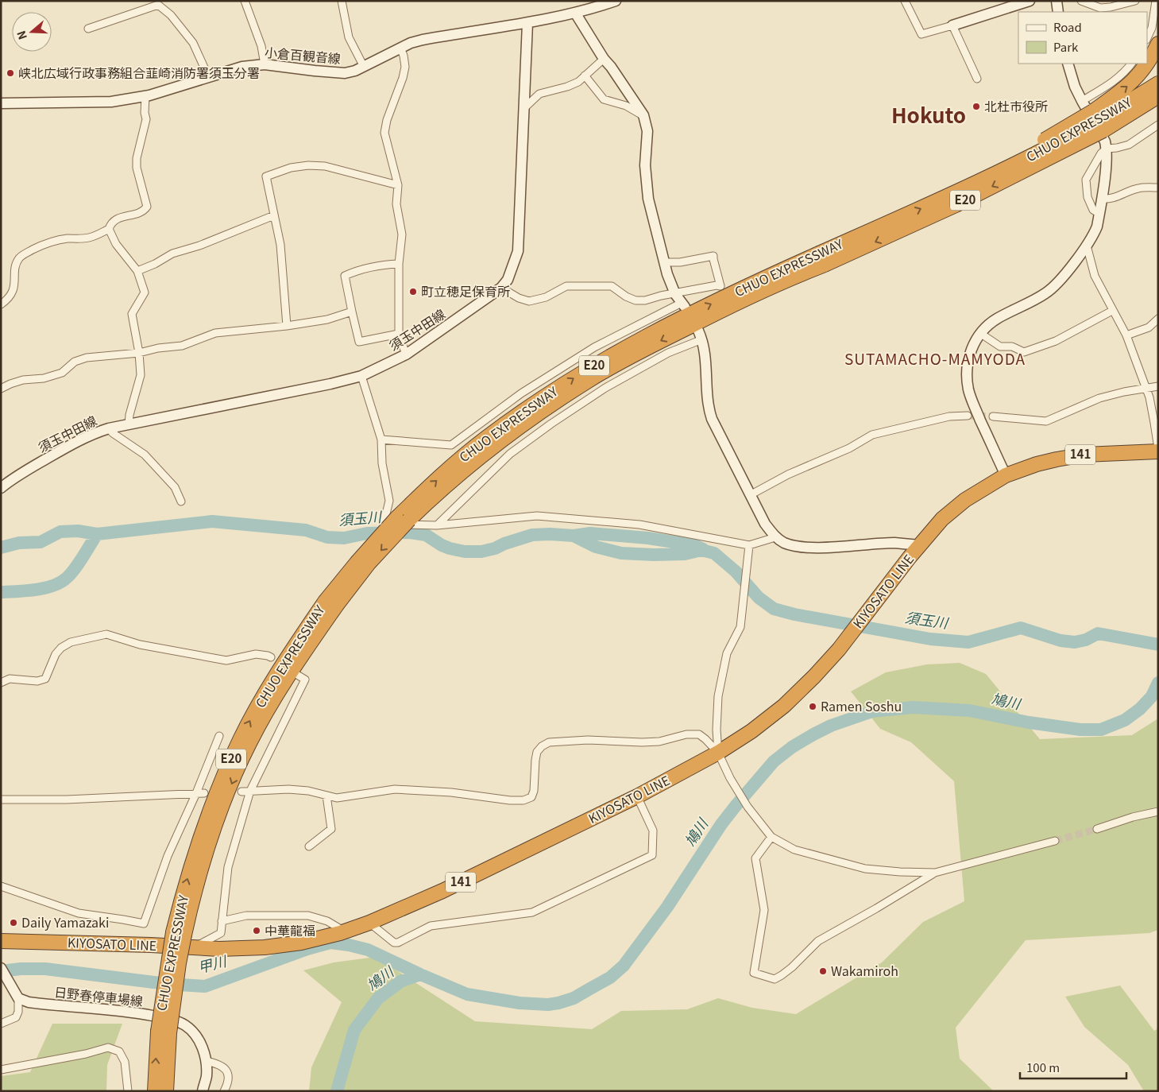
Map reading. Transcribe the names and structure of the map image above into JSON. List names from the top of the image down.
{
  "streets": {
    "highway": [
      "CHUO EXPRESSWAY",
      "E20",
      "141",
      "KIYOSATO LINE"
    ],
    "main road": ["小倉百観音線", "須玉中田線", "日野春停車場線"]
  },
  "crossings": [
    ["小倉百観音線", "須玉中田線"]
  ],
  "districts": ["Hokuto", "SUTAMACHO-MAMYODA"],
  "water": ["須玉川", "鳩川", "甲川"],
  "places": [
    "峡北広域行政事務組合韮崎消防署須玉分署",
    "北杜市役所",
    "町立穂足保育所",
    "Ramen Soshu",
    "Daily Yamazaki",
    "中華龍福",
    "Wakamiroh"
  ],
  "legend": ["Road", "Park"],
  "scale_bar": "100 m",
  "north": "left"
}
